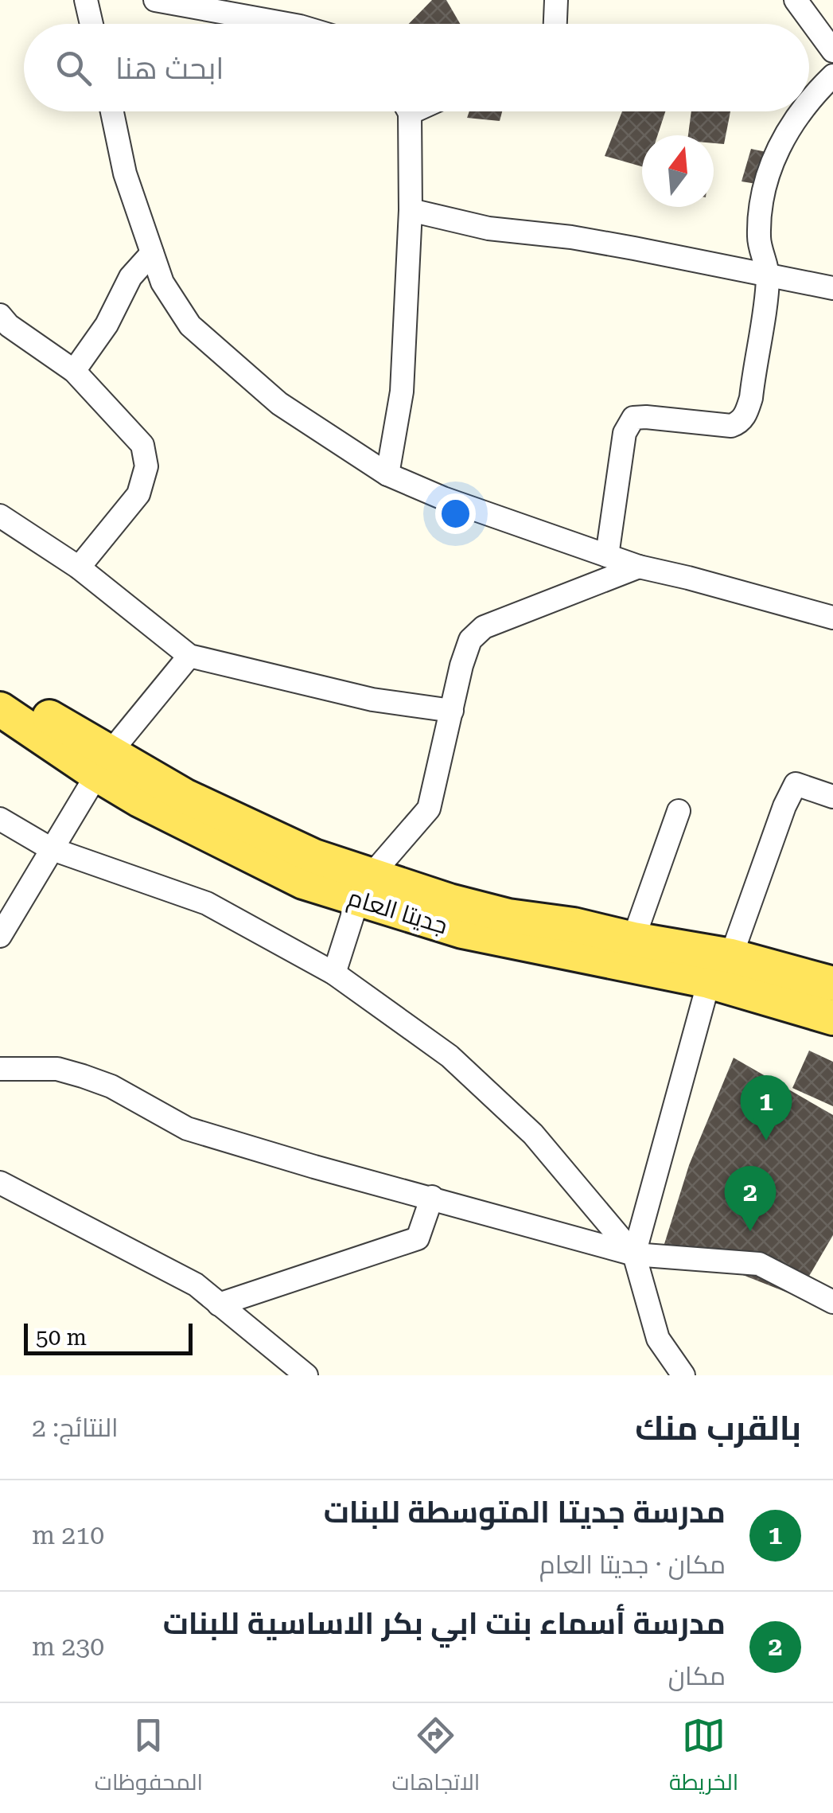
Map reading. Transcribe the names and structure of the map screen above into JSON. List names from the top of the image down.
{
  "streets": {
    "main road": ["جديتا العام"]
  },
  "scale_bar": "50 m",
  "north": "top",
  "page": {
    "search": "ابحث هنا",
    "pins": ["1", "2"],
    "scale": "50 m",
    "heading": ["بالقرب منك", "النتائج: 2"],
    "list": [
      {
        "mark": "1",
        "name": "مدرسة جديتا المتوسطة للبنات",
        "note": "مكان · جديتا العام",
        "value": "210 m"
      },
      {
        "mark": "2",
        "name": "مدرسة أسماء بنت ابي بكر الاساسية للبنات",
        "note": "مكان",
        "value": "230 m"
      }
    ],
    "nav": ["الخريطة", "الاتجاهات", "المحفوظات"]
  }
}
